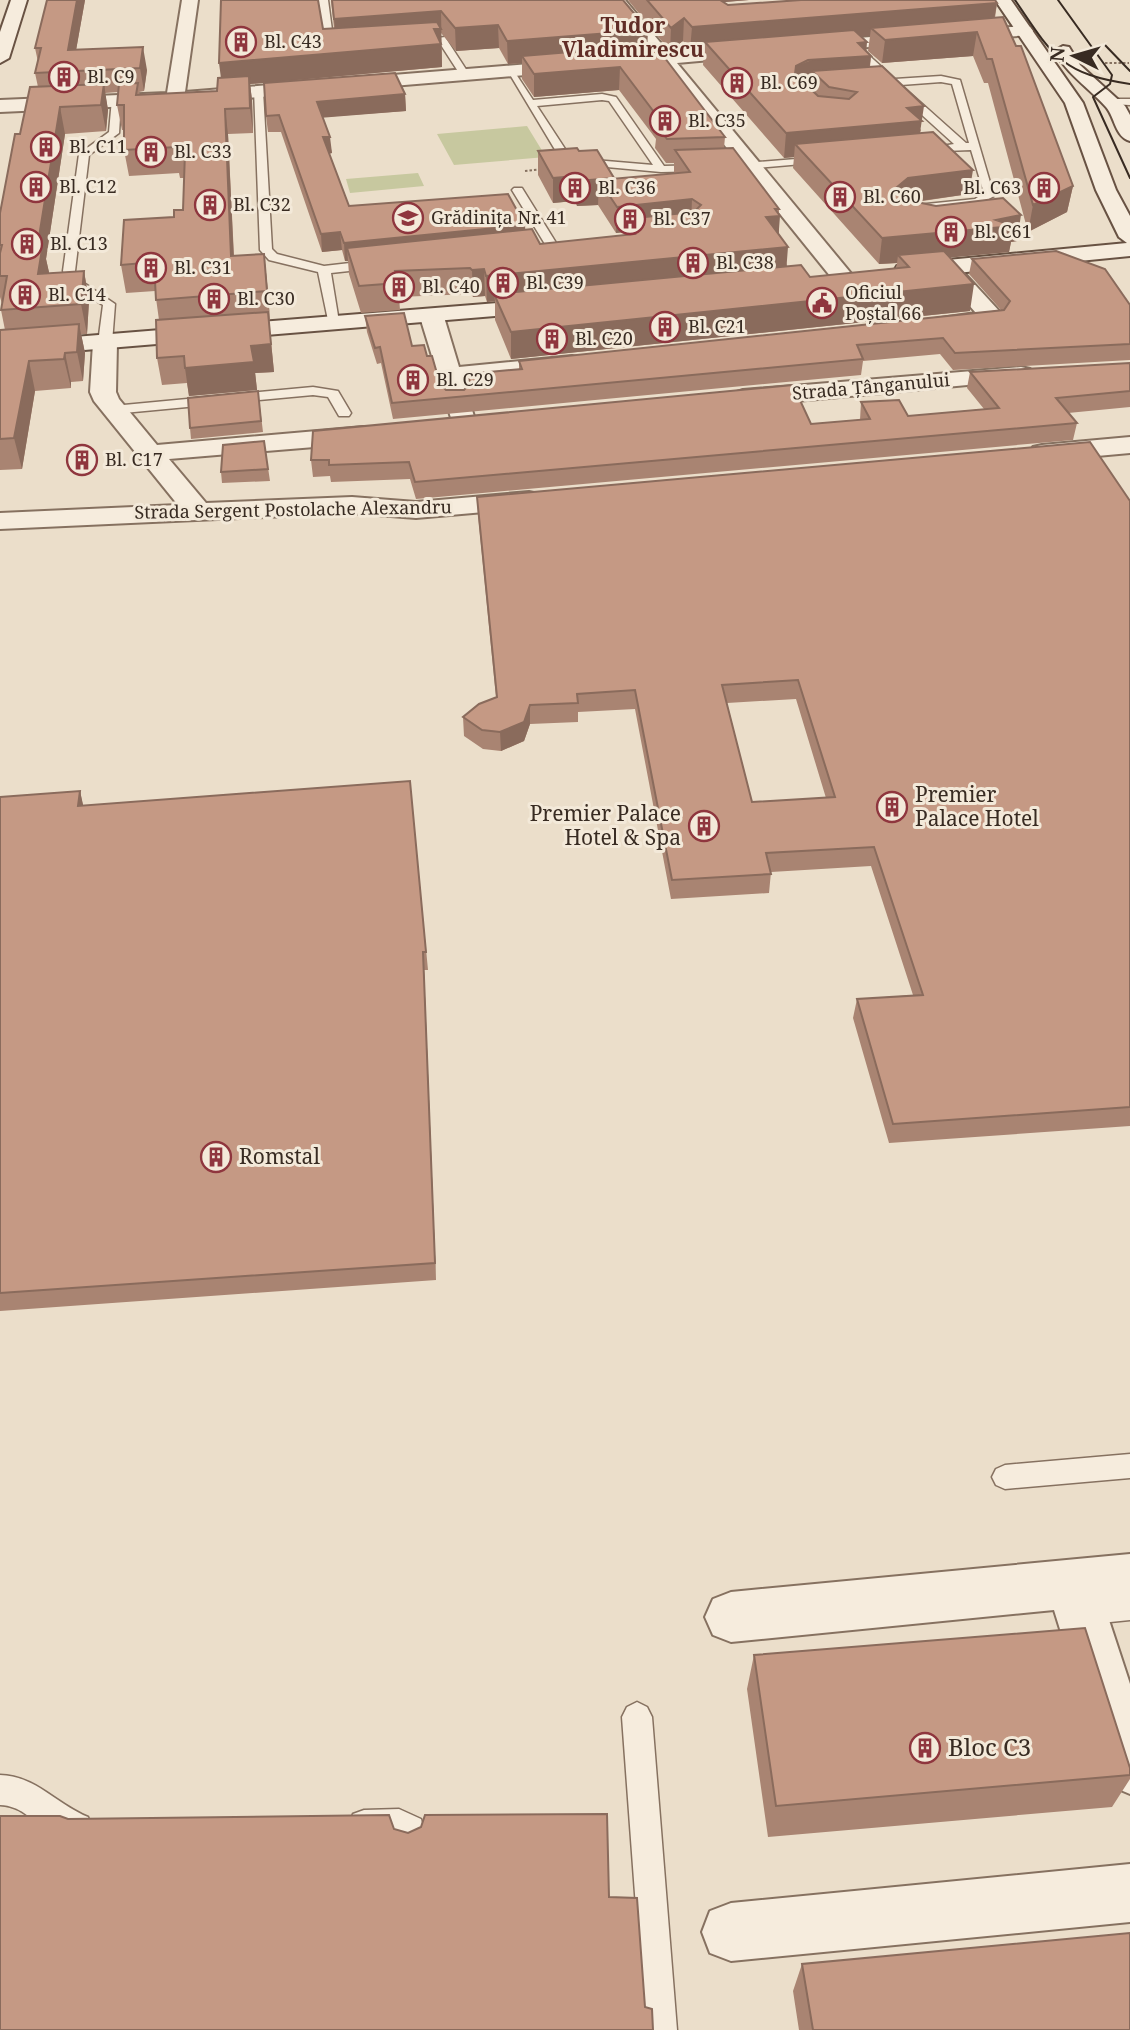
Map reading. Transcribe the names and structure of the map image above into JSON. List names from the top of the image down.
{
  "streets": {
    "street": ["Strada Țânganului", "Strada Sergent Postolache Alexandru"]
  },
  "districts": ["Tudor Vladimirescu"],
  "places": {
    "building": [
      "Bl. C43",
      "Bl. C9",
      "Bl. C69",
      "Bl. C35",
      "Bl. C11",
      "Bl. C33",
      "Bl. C12",
      "Bl. C36",
      "Bl. C63",
      "Bl. C60",
      "Bl. C32",
      "Bl. C37",
      "Bl. C61",
      "Bl. C13",
      "Bl. C38",
      "Bl. C31",
      "Bl. C39",
      "Bl. C40",
      "Bl. C14",
      "Bl. C30",
      "Bl. C21",
      "Bl. C20",
      "Bl. C29",
      "Bl. C17",
      "Premier Palace Hotel",
      "Premier Palace Hotel & Spa",
      "Romstal",
      "Bloc C3"
    ],
    "school or university": ["Grădinița Nr. 41"],
    "public building": ["Oficiul Poștal 66"]
  },
  "north": "left"
}
